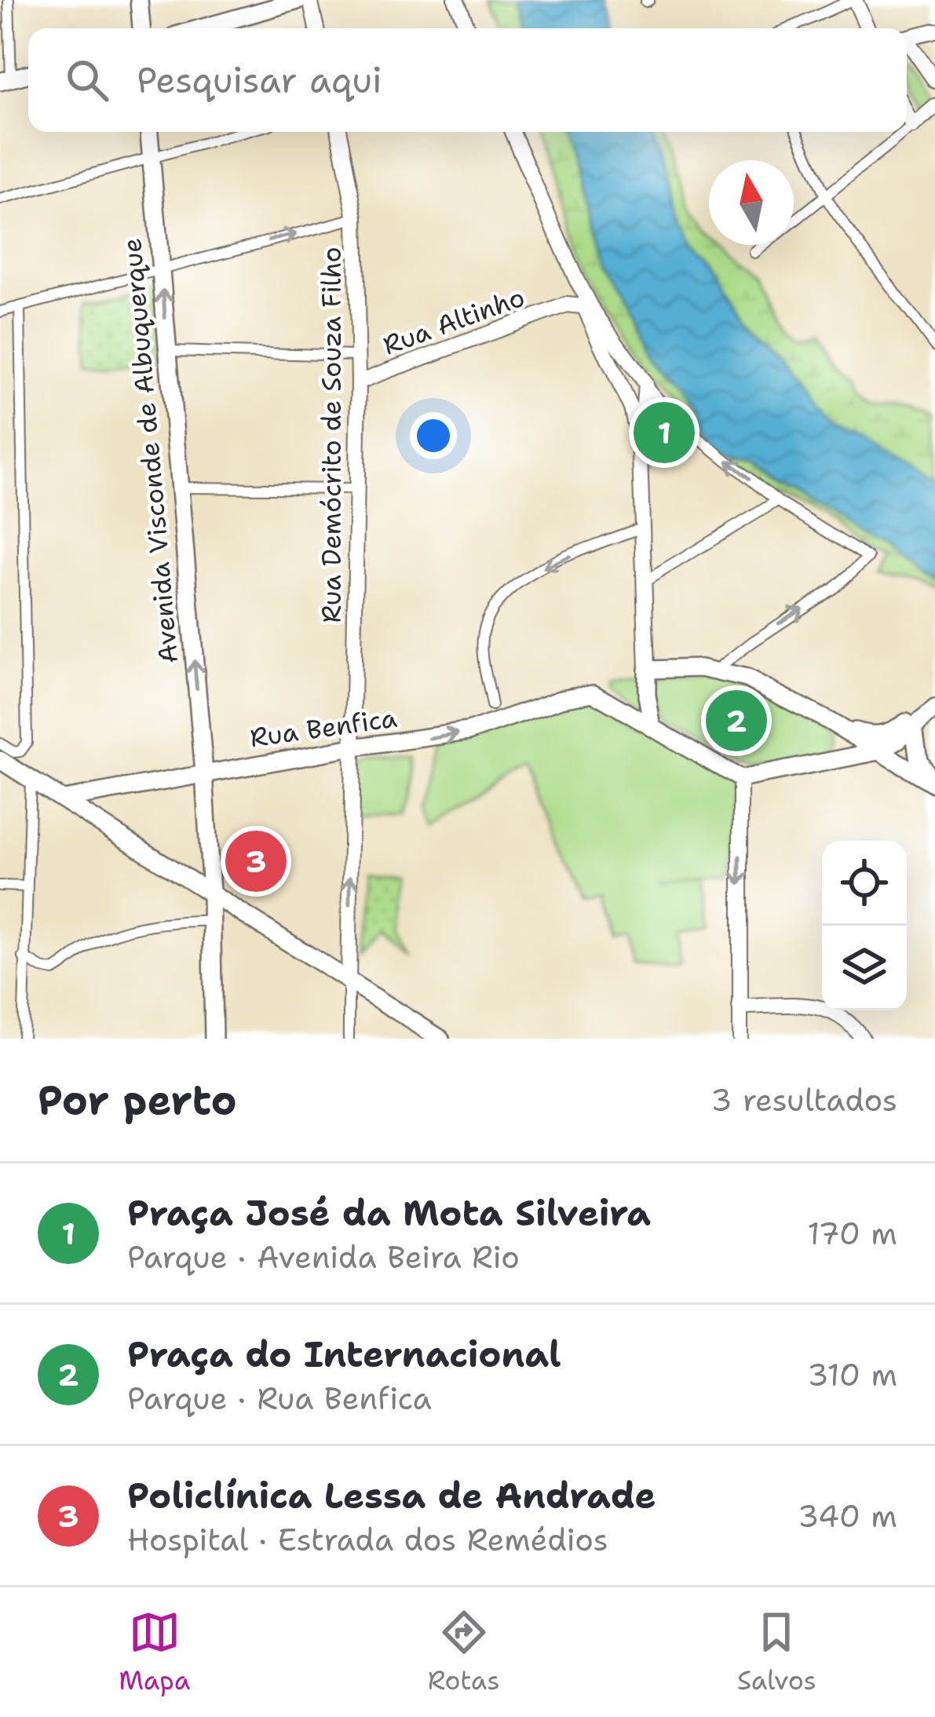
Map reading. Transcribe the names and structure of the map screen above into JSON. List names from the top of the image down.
{
  "streets": {
    "main road": [
      "Rua Altinho",
      "Rua Demócrito de Souza Filho",
      "Avenida Visconde de Albuquerque",
      "Rua Benfica"
    ]
  },
  "crossings": [
    ["Rua Altinho", "Rua Demócrito de Souza Filho"],
    ["Rua Demócrito de Souza Filho", "Rua Benfica"],
    ["Avenida Visconde de Albuquerque", "Rua Benfica"]
  ],
  "one_way": ["Avenida Visconde de Albuquerque", "Rua Benfica"],
  "north": "top",
  "page": {
    "search": "Pesquisar aqui",
    "pins": ["1", "2", "3"],
    "heading": ["Por perto", "3 resultados"],
    "list": [
      {
        "mark": "1",
        "name": "Praça José da Mota Silveira",
        "note": "Parque · Avenida Beira Rio",
        "value": "170 m"
      },
      {
        "mark": "2",
        "name": "Praça do Internacional",
        "note": "Parque · Rua Benfica",
        "value": "310 m"
      },
      {
        "mark": "3",
        "name": "Policlínica Lessa de Andrade",
        "note": "Hospital · Estrada dos Remédios",
        "value": "340 m"
      }
    ],
    "nav": ["Mapa", "Rotas", "Salvos"]
  }
}
